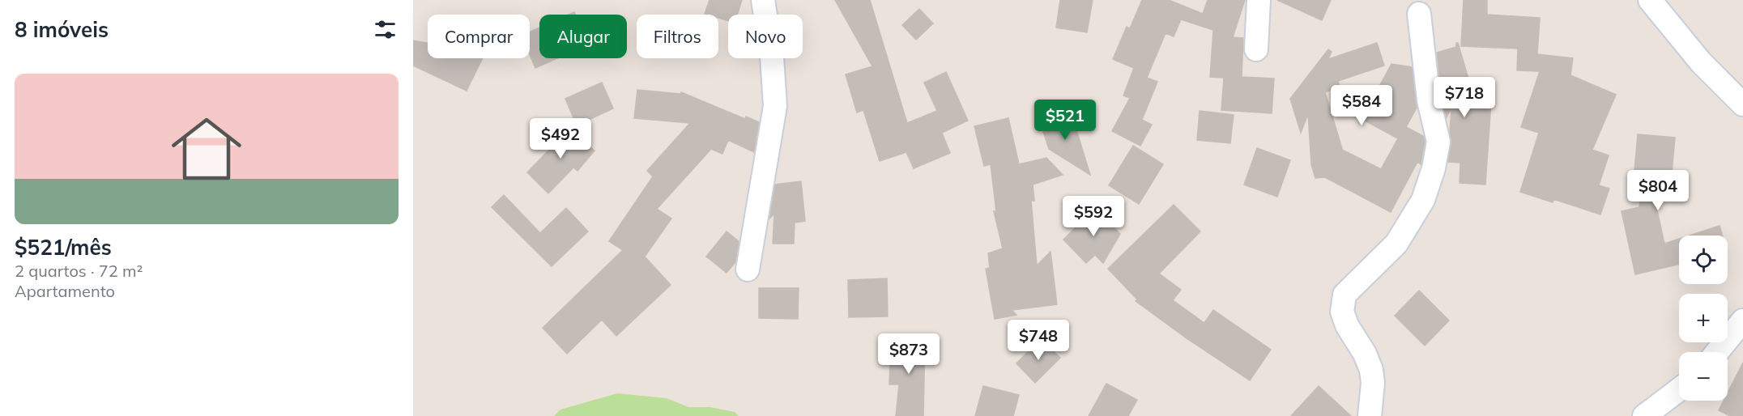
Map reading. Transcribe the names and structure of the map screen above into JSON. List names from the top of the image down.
{
  "page": {
    "heading": "8 imóveis",
    "chip": [
      "Comprar",
      "Alugar",
      "Filtros",
      "Novo"
    ],
    "list": [
      {
        "name": "$521/mês",
        "note": "2 quartos · 72 m² · Apartamento"
      }
    ],
    "price": [
      "$718",
      "$584",
      "$521",
      "$492",
      "$804",
      "$592",
      "$748",
      "$873"
    ],
    "map_buttons": ["+", "−"]
  }
}
